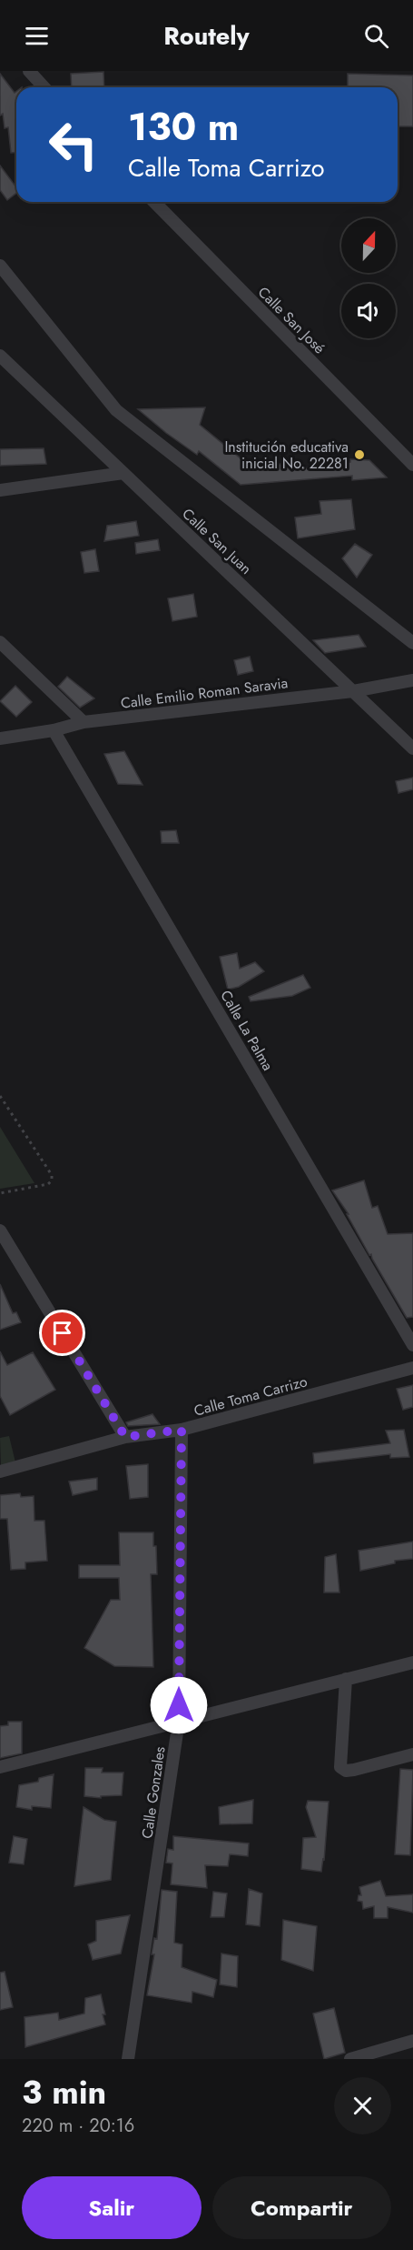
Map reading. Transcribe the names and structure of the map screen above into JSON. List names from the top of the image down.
{
  "streets": {
    "street": [
      "Calle San José",
      "Calle San Juan",
      "Calle Emilio Roman Saravia",
      "Calle La Palma",
      "Calle Toma Carrizo",
      "Calle Gonzales"
    ]
  },
  "crossings": [
    ["Calle San Juan", "Calle Emilio Roman Saravia"],
    ["Calle Emilio Roman Saravia", "Calle La Palma"],
    ["Calle Toma Carrizo", "Calle Gonzales"]
  ],
  "places": ["Institución educativa inicial No. 22281"],
  "north": "top",
  "page": {
    "header": "Routely",
    "turn": ["130 m", "Calle Toma Carrizo"],
    "heading": ["3 min", "220 m · 20:16"],
    "buttons": ["Salir", "Compartir"]
  }
}
